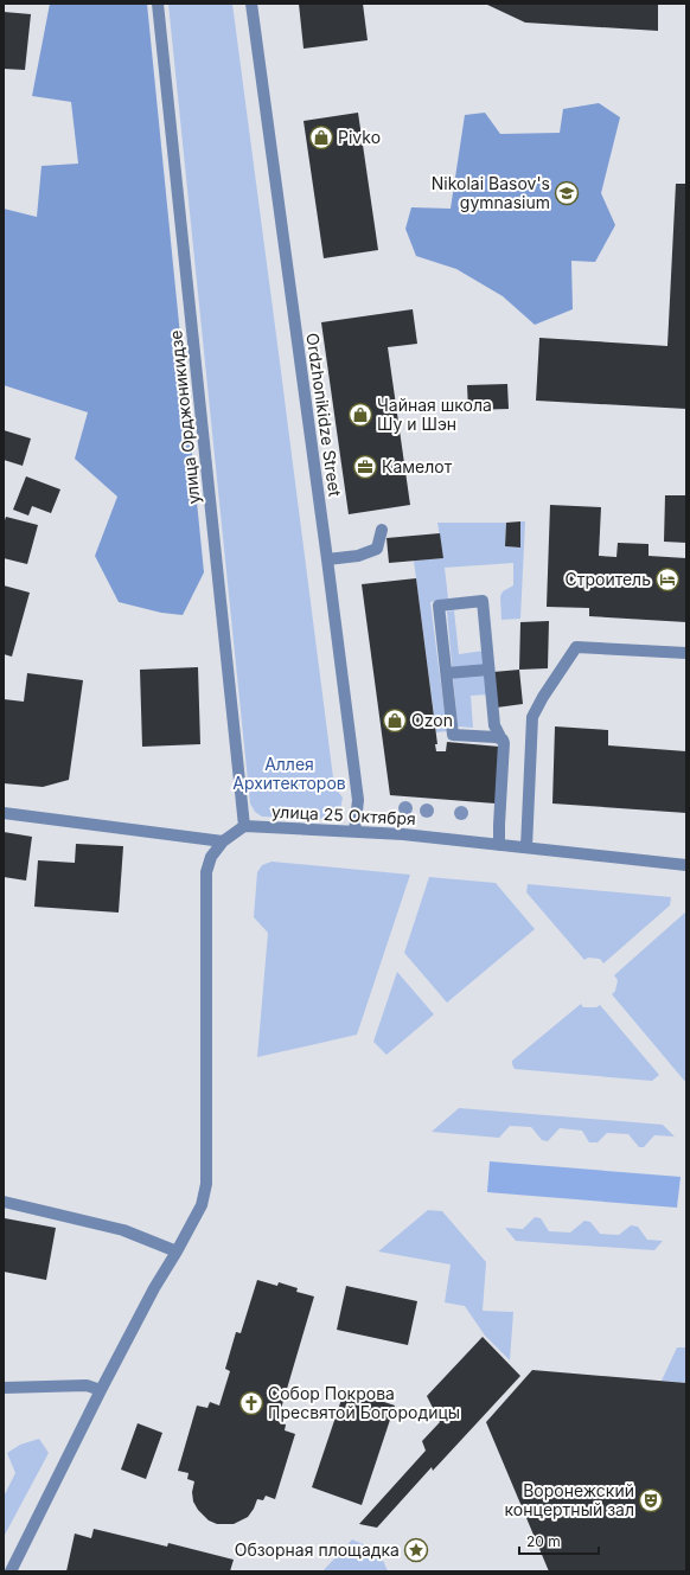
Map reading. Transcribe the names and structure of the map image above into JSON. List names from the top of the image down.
{
  "streets": {
    "street": ["Ordzhonikidze Street", "улица Орджоникидзе", "улица 25 Октября"]
  },
  "crossings": [
    ["Ordzhonikidze Street", "улица 25 Октября"],
    ["улица Орджоникидзе", "улица 25 Октября"]
  ],
  "parks": ["Аллея Архитекторов"],
  "places": {
    "shop": ["Pivko", "Чайная школа Шу и Шэн", "Ozon"],
    "school or university": ["Nikolai Basov's gymnasium"],
    "office": ["Камелот"],
    "hotel": ["Строитель"],
    "church": ["Собор Покрова Пресвятой Богородицы"],
    "theatre": ["Воронежский концертный зал"],
    "place": ["Обзорная площадка"]
  },
  "scale_bar": "20 m"
}
